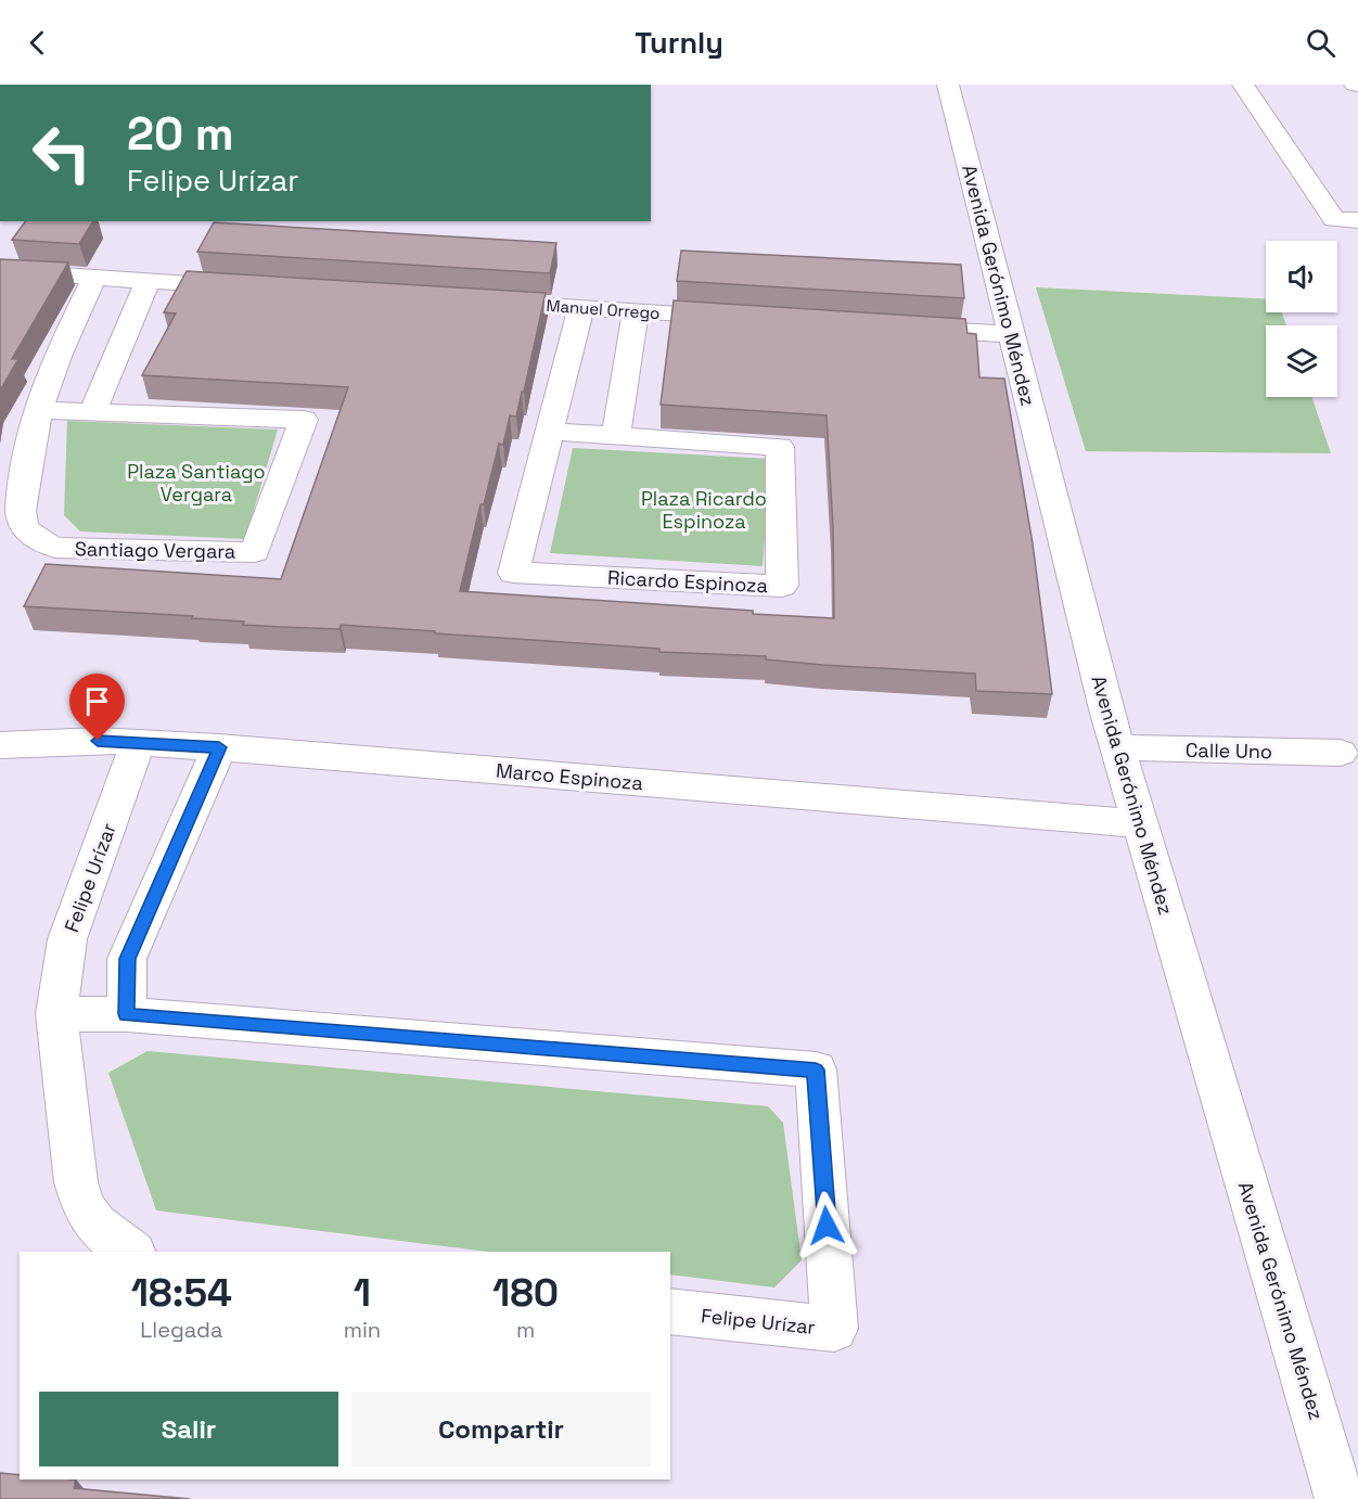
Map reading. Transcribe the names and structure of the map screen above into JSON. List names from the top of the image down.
{
  "streets": {
    "street": [
      "Avenida Gerónimo Méndez",
      "Manuel Orrego",
      "Santiago Vergara",
      "Ricardo Espinoza",
      "Calle Uno",
      "Marco Espinoza",
      "Felipe Urízar"
    ]
  },
  "crossings": [
    ["Avenida Gerónimo Méndez", "Calle Uno"],
    ["Avenida Gerónimo Méndez", "Marco Espinoza"],
    ["Manuel Orrego", "Ricardo Espinoza"],
    ["Marco Espinoza", "Felipe Urízar"]
  ],
  "parks": ["Plaza Santiago Vergara", "Plaza Ricardo Espinoza"],
  "page": {
    "header": "Turnly",
    "turn": ["20 m", "Felipe Urízar"],
    "eta": [
      "18:54",
      "Llegada",
      "1",
      "min",
      "180",
      "m"
    ],
    "buttons": ["Salir", "Compartir"]
  }
}
